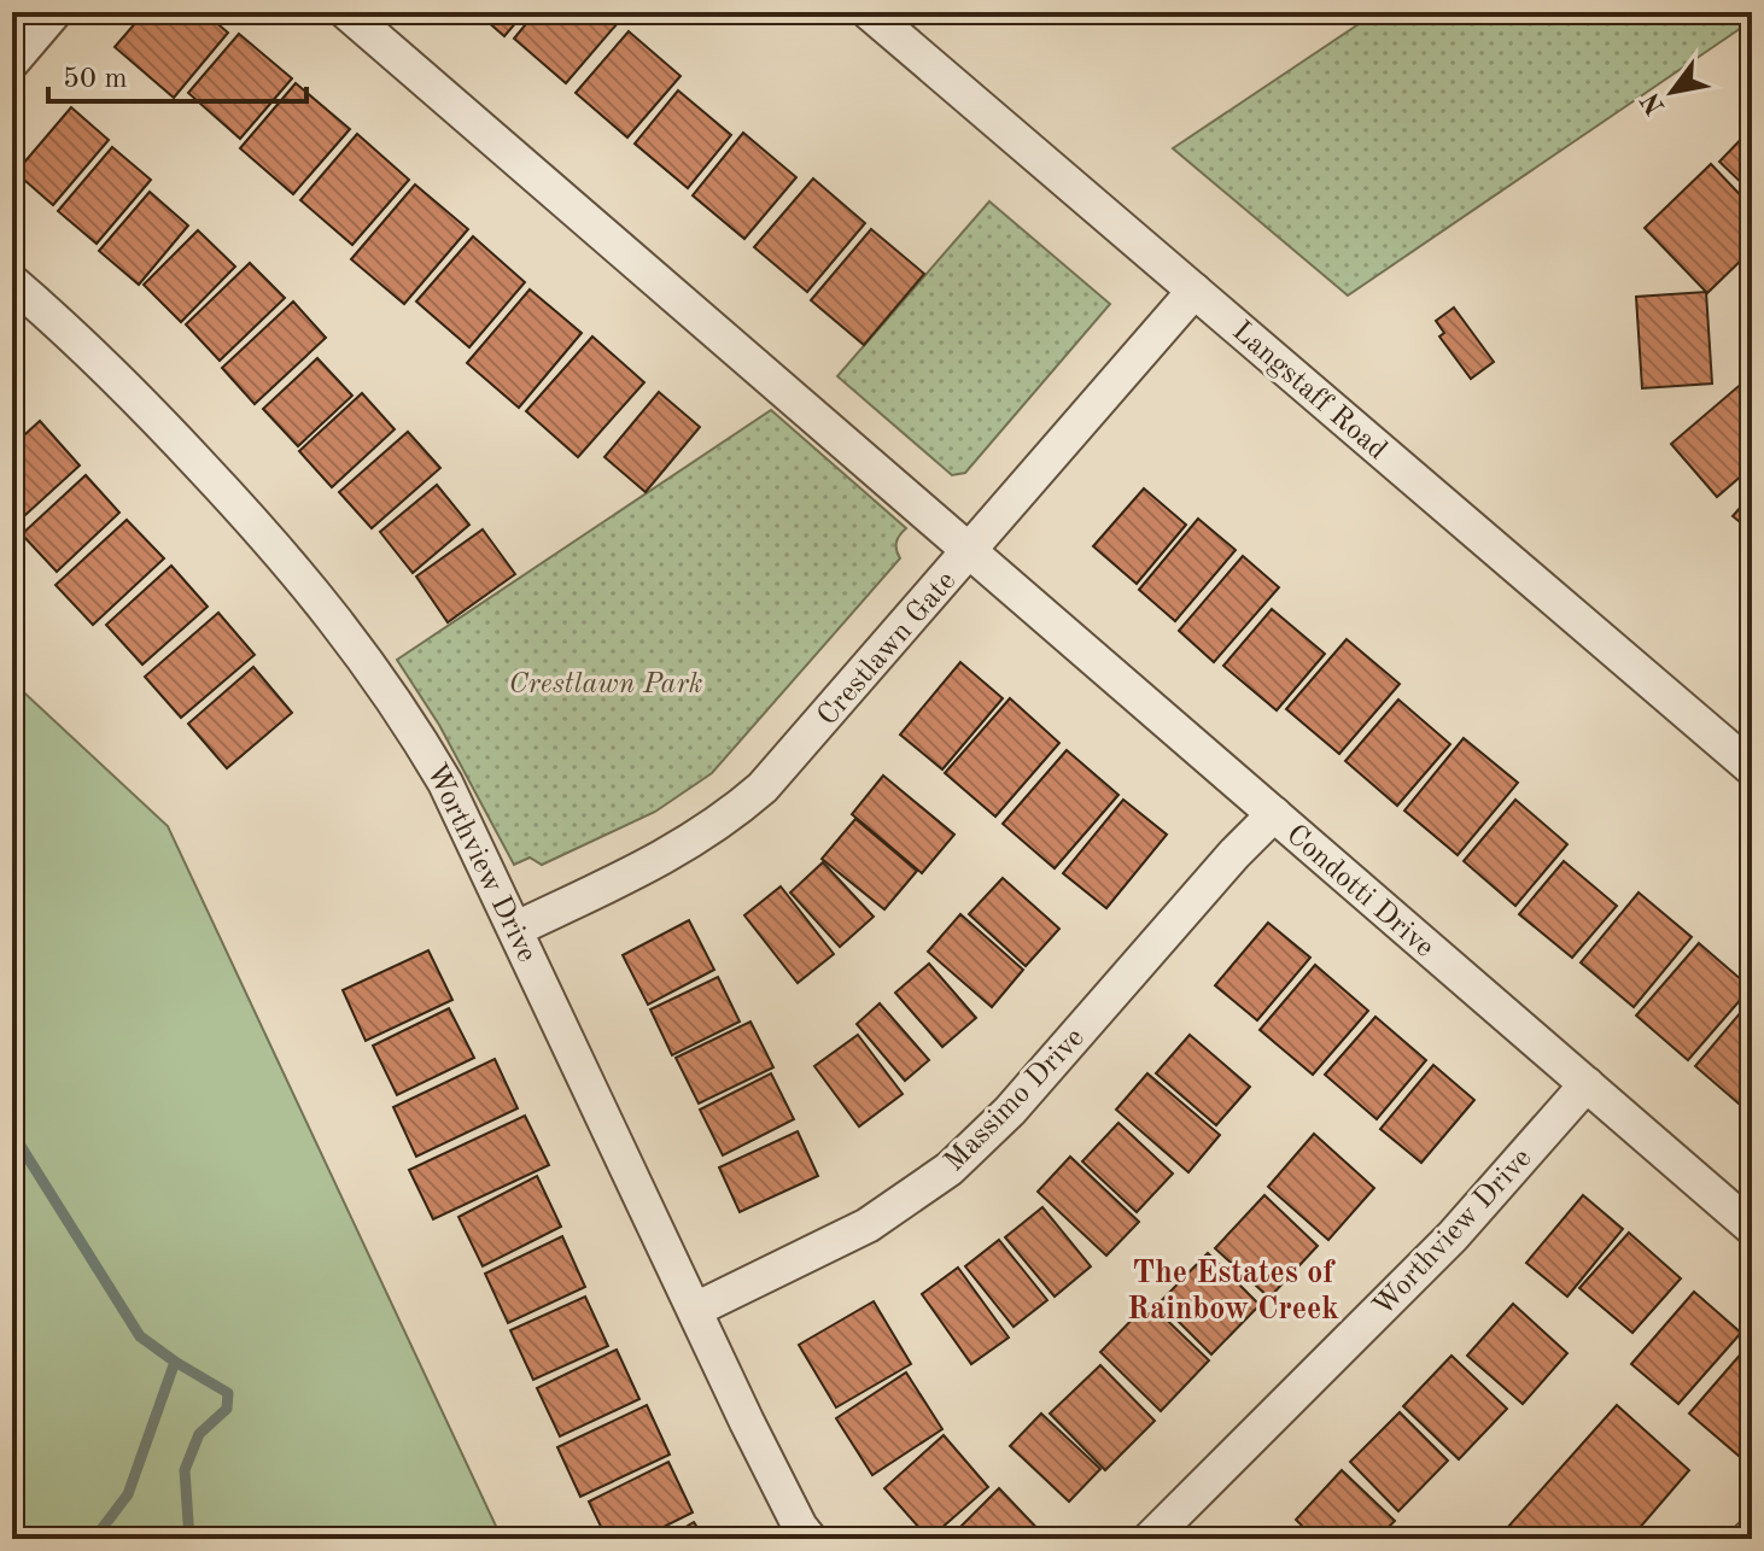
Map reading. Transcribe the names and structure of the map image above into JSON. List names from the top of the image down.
{
  "streets": {
    "street": [
      "Langstaff Road",
      "Crestlawn Gate",
      "Worthview Drive",
      "Condotti Drive",
      "Massimo Drive"
    ]
  },
  "crossings": [
    ["Langstaff Road", "Crestlawn Gate"],
    ["Crestlawn Gate", "Worthview Drive"],
    ["Crestlawn Gate", "Condotti Drive"],
    ["Worthview Drive", "Condotti Drive"],
    ["Worthview Drive", "Massimo Drive"],
    ["Condotti Drive", "Massimo Drive"]
  ],
  "districts": ["The Estates of Rainbow Creek"],
  "parks": ["Crestlawn Park"],
  "scale_bar": "50 m",
  "north": "bottom left"
}
